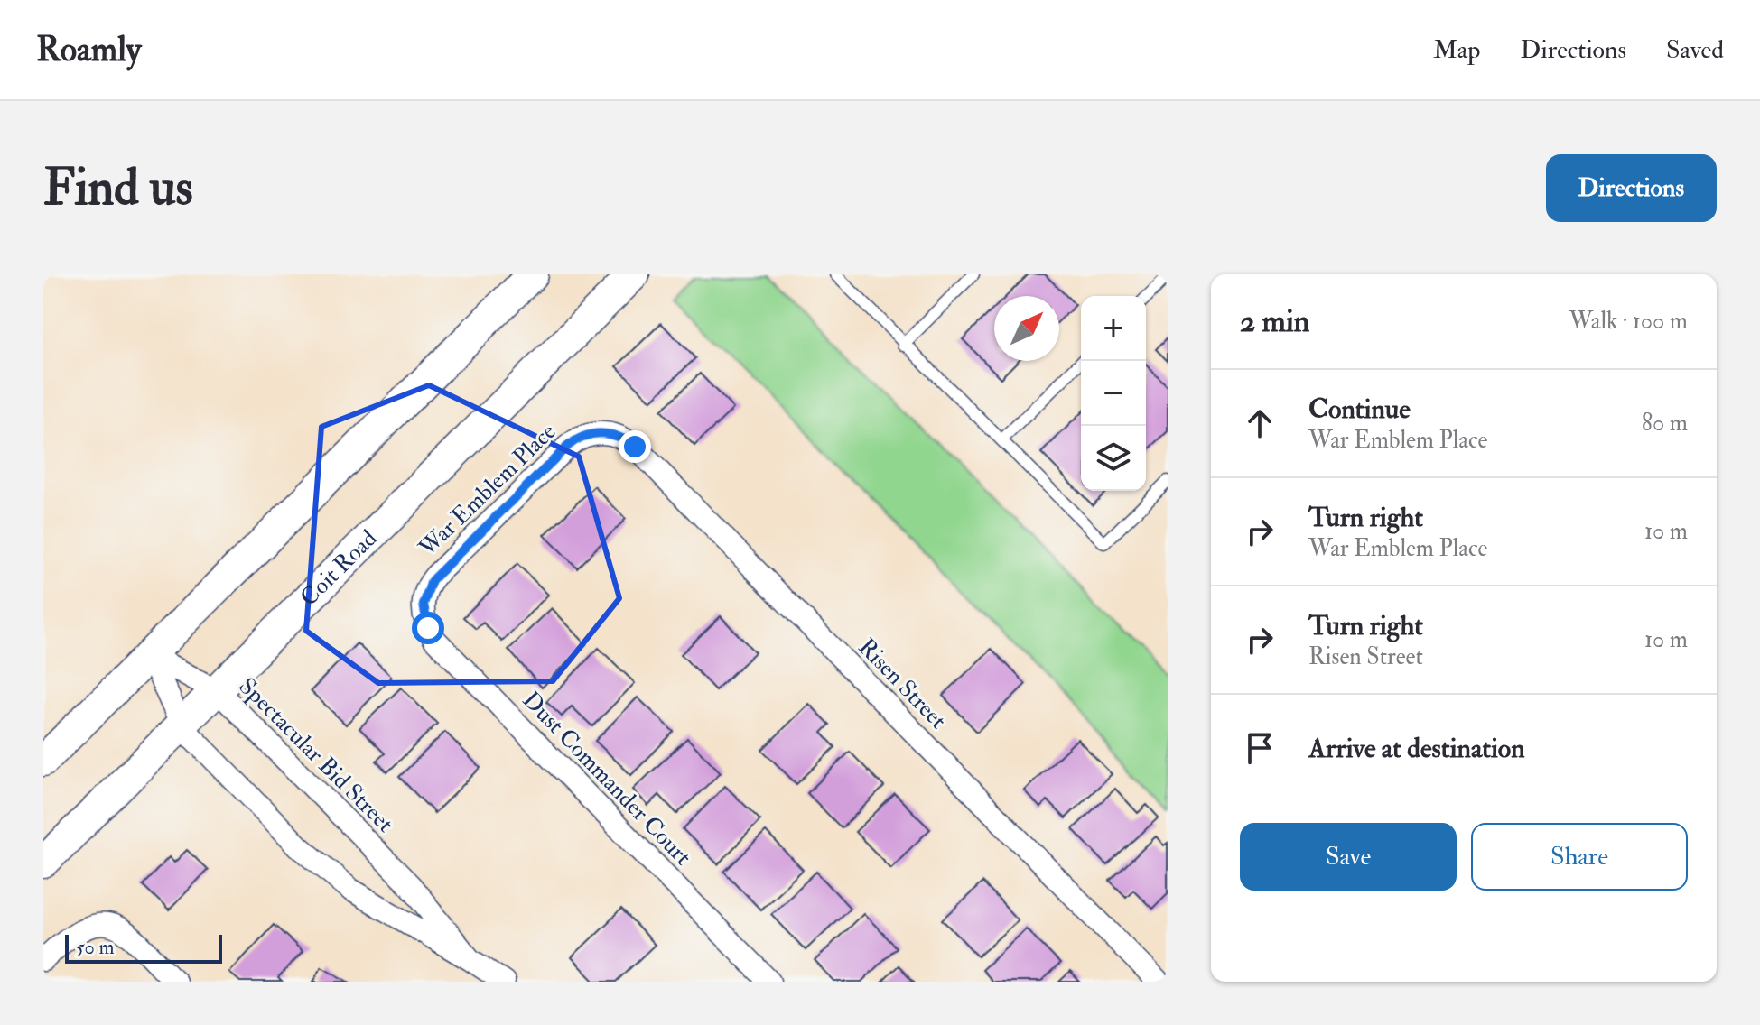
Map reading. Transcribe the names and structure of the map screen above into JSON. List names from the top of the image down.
{
  "streets": {
    "main road": ["Coit Road"],
    "street": [
      "War Emblem Place",
      "Risen Street",
      "Spectacular Bid Street",
      "Dust Commander Court"
    ]
  },
  "crossings": [
    ["War Emblem Place", "Risen Street"],
    ["War Emblem Place", "Dust Commander Court"],
    ["Coit Road", "Spectacular Bid Street"]
  ],
  "scale_bar": "50 m",
  "north": "top right",
  "page": {
    "header": "Roamly",
    "nav": ["Map", "Directions", "Saved"],
    "buttons": [
      "Directions",
      ["Save", "Share"]
    ],
    "title": "Find us",
    "heading": ["2 min", "Walk · 100 m"],
    "map_buttons": ["+", "−"],
    "list": [
      ["Continue", "War Emblem Place", "80 m"],
      ["Turn right", "War Emblem Place", "10 m"],
      ["Turn right", "Risen Street", "10 m"],
      "Arrive at destination"
    ],
    "scale": "50 m"
  }
}
